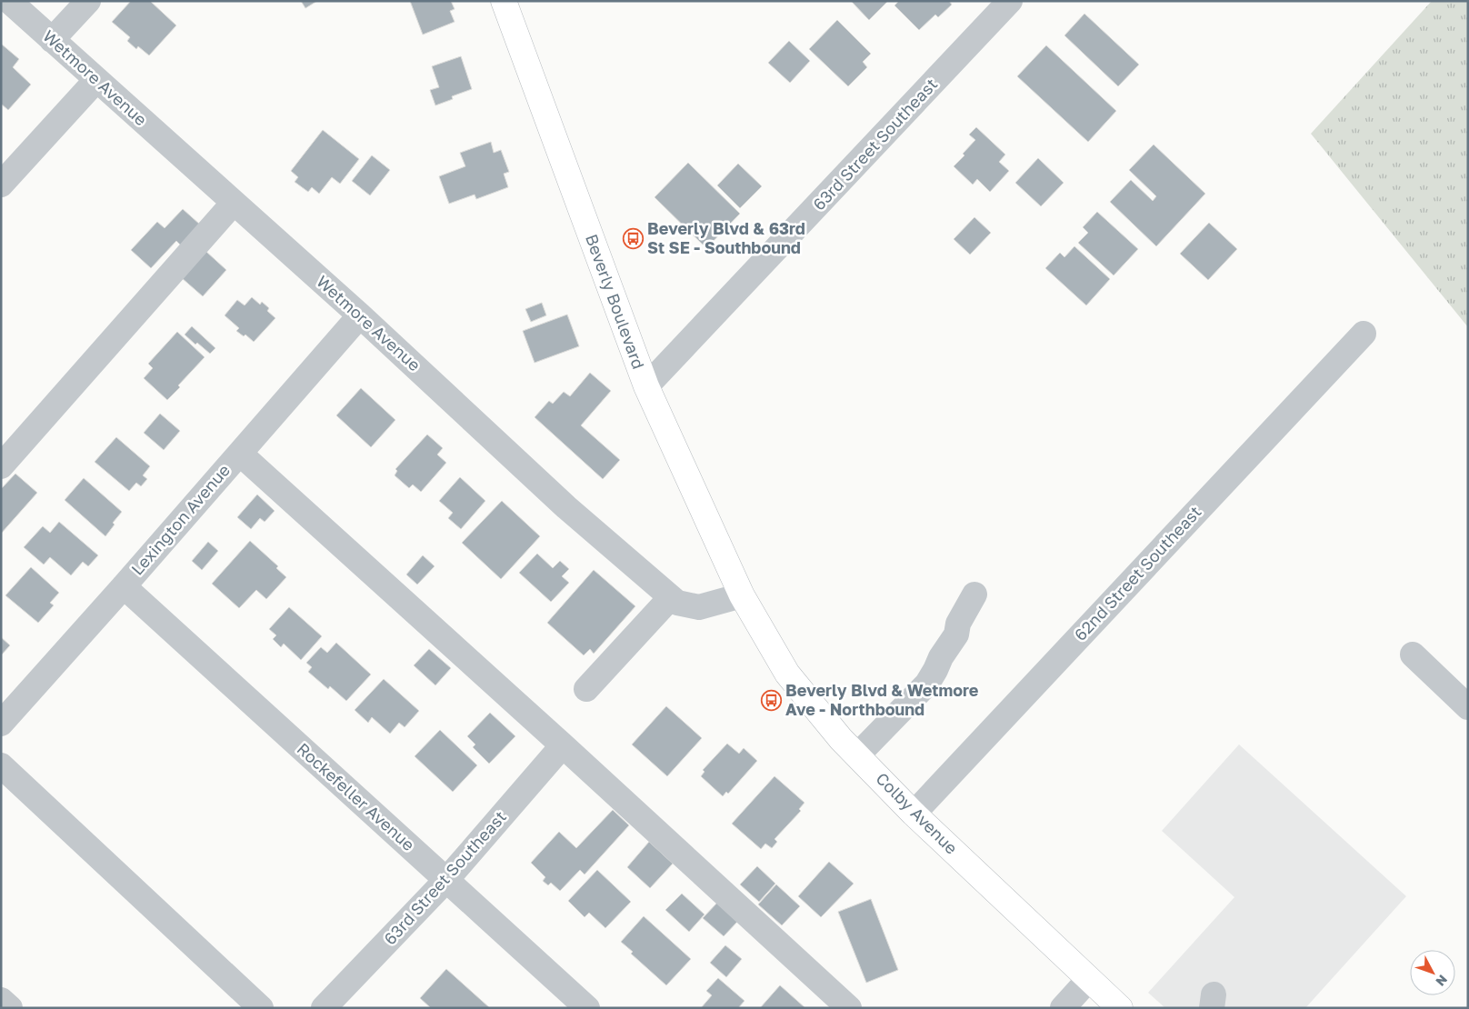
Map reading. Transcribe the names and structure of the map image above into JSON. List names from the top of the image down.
{
  "streets": {
    "main road": ["Beverly Boulevard", "Colby Avenue"],
    "street": [
      "Wetmore Avenue",
      "63rd Street Southeast",
      "Lexington Avenue",
      "62nd Street Southeast",
      "Rockefeller Avenue"
    ]
  },
  "crossings": [
    ["Wetmore Avenue", "Beverly Boulevard"],
    ["Wetmore Avenue", "Lexington Avenue"],
    ["Wetmore Avenue", "Colby Avenue"],
    ["63rd Street Southeast", "Beverly Boulevard"],
    ["63rd Street Southeast", "Rockefeller Avenue"],
    ["Beverly Boulevard", "Colby Avenue"],
    ["Lexington Avenue", "Rockefeller Avenue"],
    ["62nd Street Southeast", "Colby Avenue"]
  ],
  "places": {
    "bus stop": ["Beverly Blvd & 63rd St SE - Southbound", "Beverly Blvd & Wetmore Ave - Northbound"]
  },
  "north": "bottom right"
}
